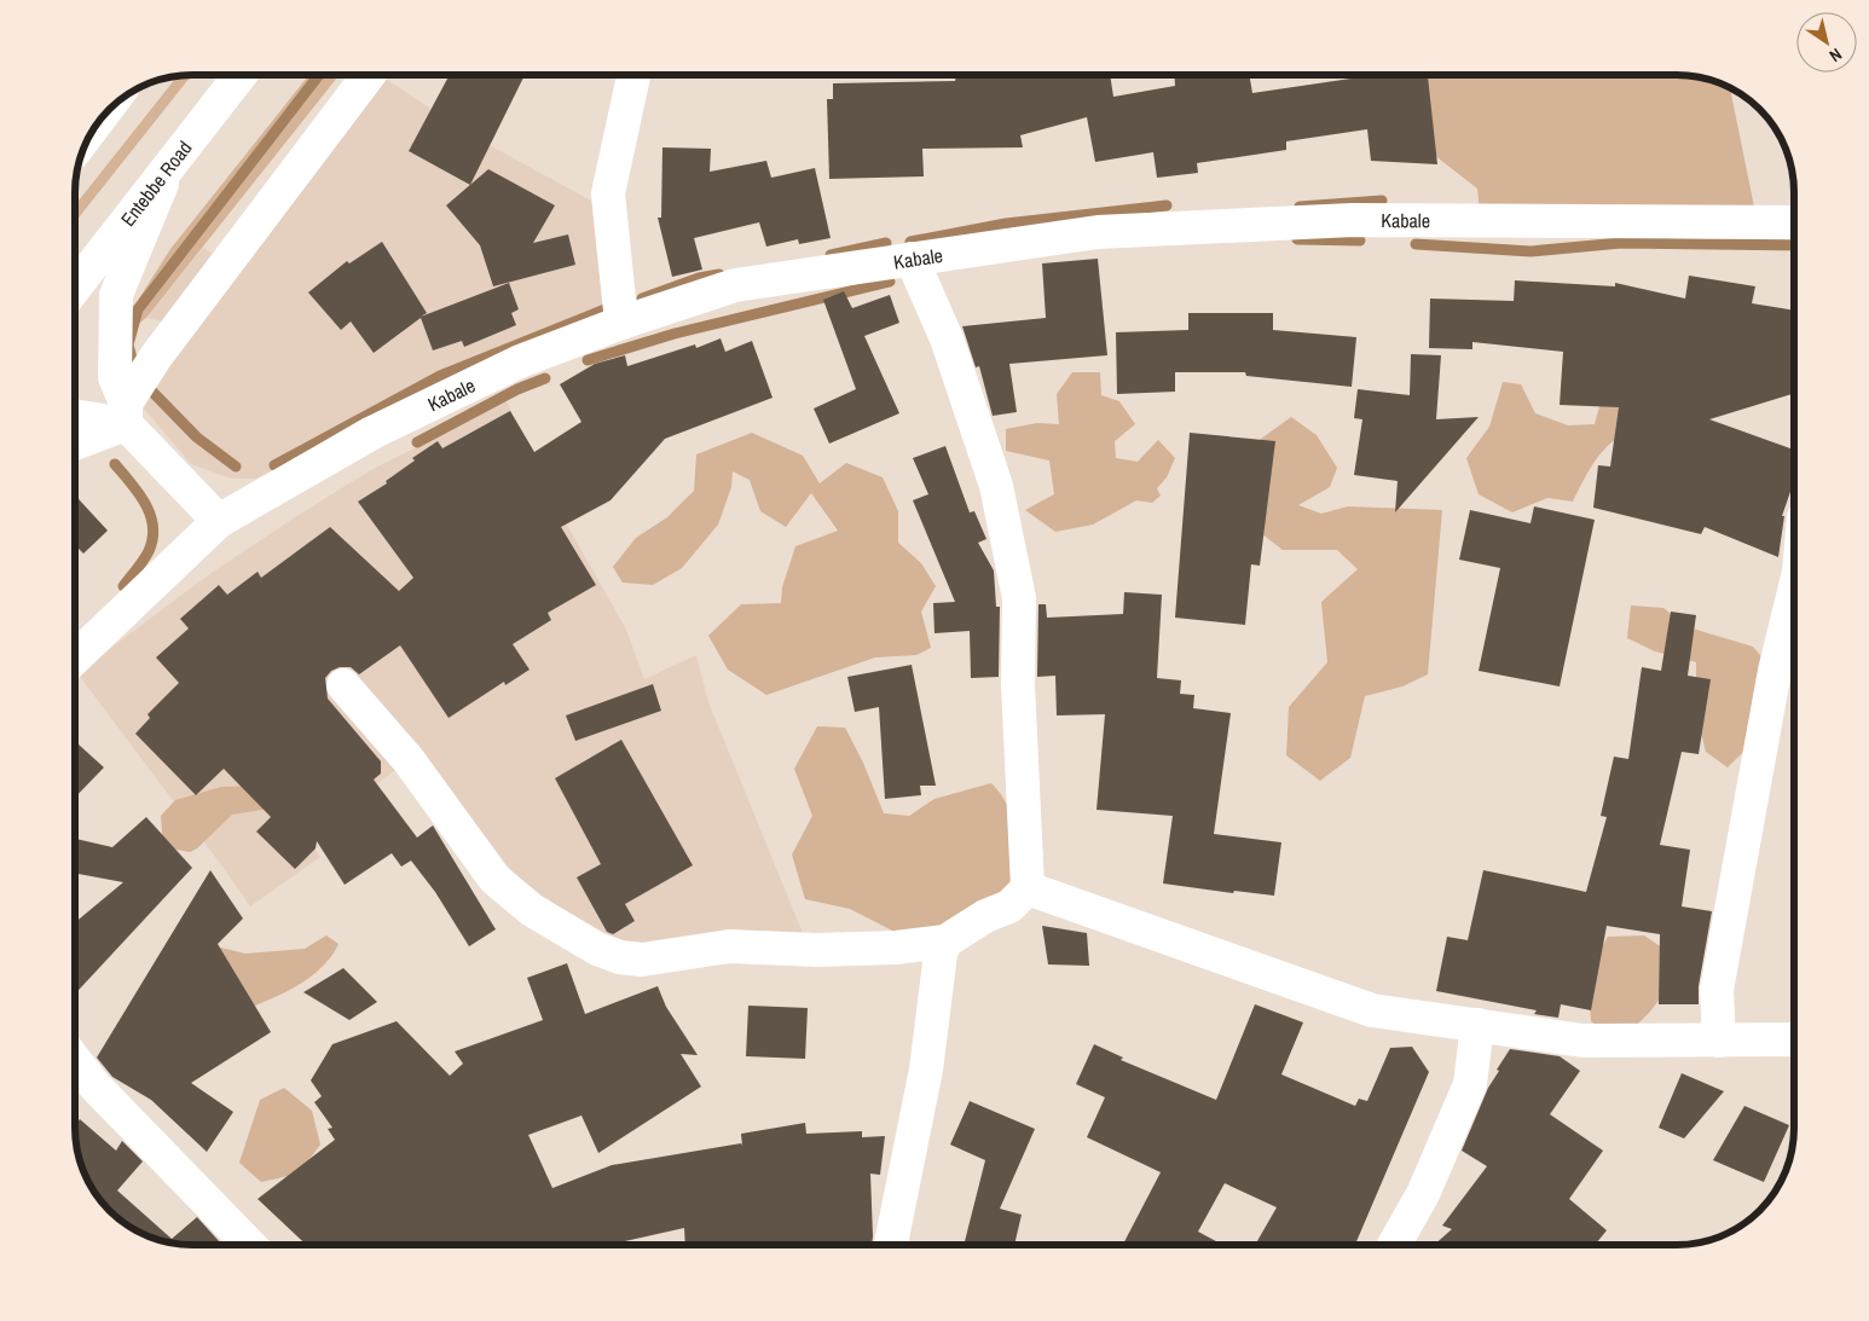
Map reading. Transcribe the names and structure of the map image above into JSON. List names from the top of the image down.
{
  "streets": {
    "main road": ["Entebbe Road", "Kabale"]
  },
  "north": "bottom right"
}
